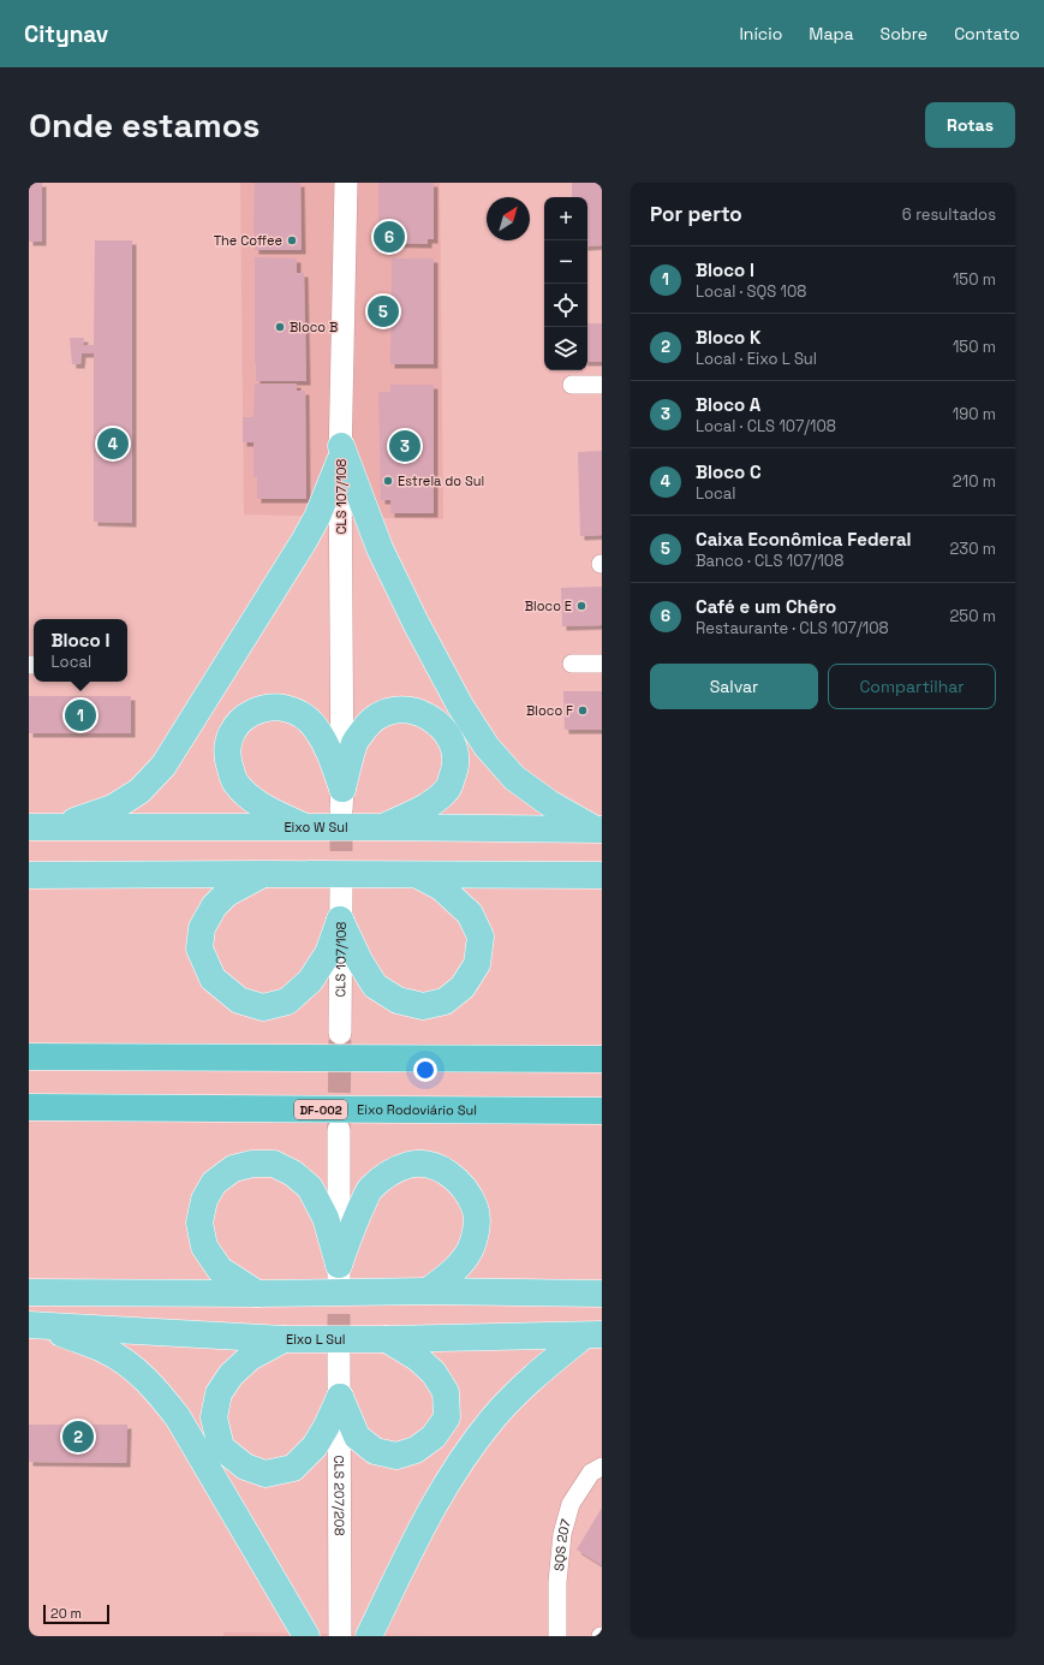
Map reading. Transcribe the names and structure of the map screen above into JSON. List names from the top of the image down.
{
  "streets": {
    "highway": ["DF-002", "Eixo Rodoviário Sul"],
    "main road": ["Eixo W Sul", "Eixo L Sul"],
    "street": ["CLS 107/108", "CLS 207/208", "SQS 207"]
  },
  "places": [
    "The Coffee",
    "Bloco B",
    "Estrela do Sul",
    "Bloco E",
    "Bloco F"
  ],
  "scale_bar": "20 m",
  "north": "top right",
  "page": {
    "header": "Citynav",
    "nav": [
      "Início",
      "Mapa",
      "Sobre",
      "Contato"
    ],
    "buttons": [
      "Rotas",
      ["Salvar", "Compartilhar"]
    ],
    "title": "Onde estamos",
    "heading": ["Por perto", "6 resultados"],
    "map_buttons": ["+", "−"],
    "pins": [
      "6",
      "5",
      "4",
      "3",
      "1",
      "2"
    ],
    "list": [
      {
        "mark": "1",
        "name": "Bloco I",
        "note": "Local · SQS 108",
        "value": "150 m"
      },
      {
        "mark": "2",
        "name": "Bloco K",
        "note": "Local · Eixo L Sul",
        "value": "150 m"
      },
      {
        "mark": "3",
        "name": "Bloco A",
        "note": "Local · CLS 107/108",
        "value": "190 m"
      },
      {
        "mark": "4",
        "name": "Bloco C",
        "note": "Local",
        "value": "210 m"
      },
      {
        "mark": "5",
        "name": "Caixa Econômica Federal",
        "note": "Banco · CLS 107/108",
        "value": "230 m"
      },
      {
        "mark": "6",
        "name": "Café e um Chêro",
        "note": "Restaurante · CLS 107/108",
        "value": "250 m"
      }
    ],
    "popup": ["Bloco I", "Local"],
    "scale": "20 m"
  }
}
